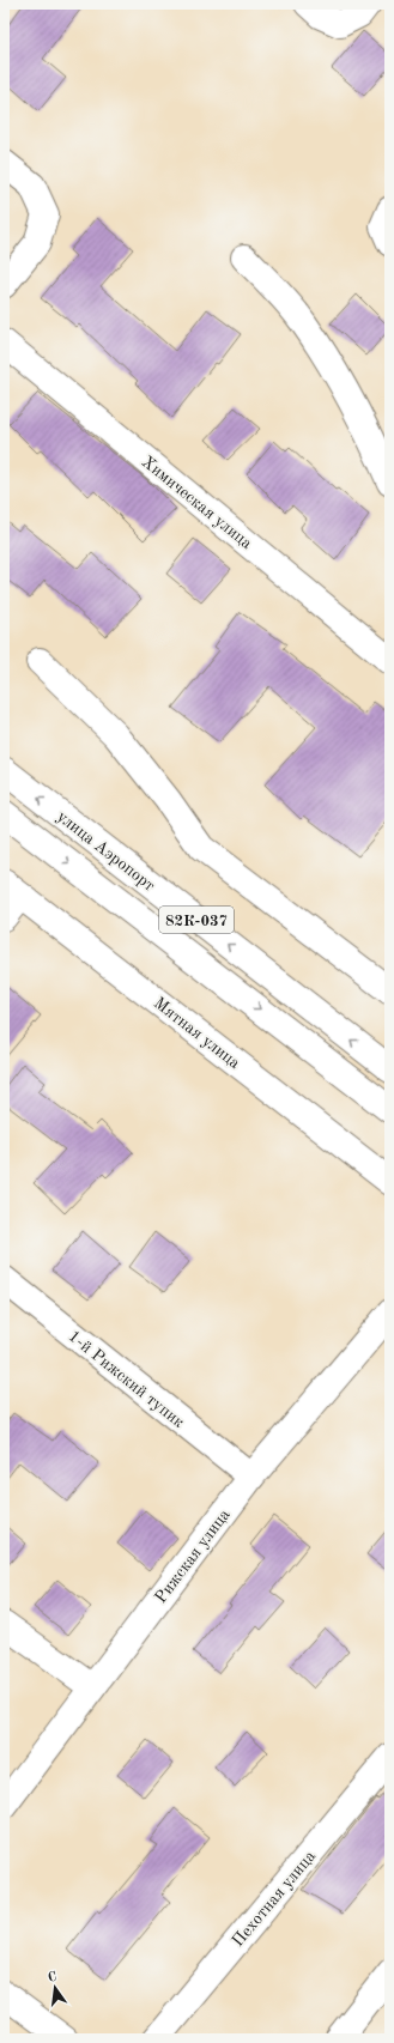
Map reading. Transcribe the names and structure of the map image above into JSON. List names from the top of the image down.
{
  "streets": {
    "street": [
      "Химическая улица",
      "улица Аэропорт",
      "82К-037",
      "Мятная улица",
      "1-й Рижский тупик",
      "Рижская улица",
      "Пехотная улица"
    ]
  },
  "crossings": [
    ["1-й Рижский тупик", "Рижская улица"]
  ],
  "north": "top"
}
